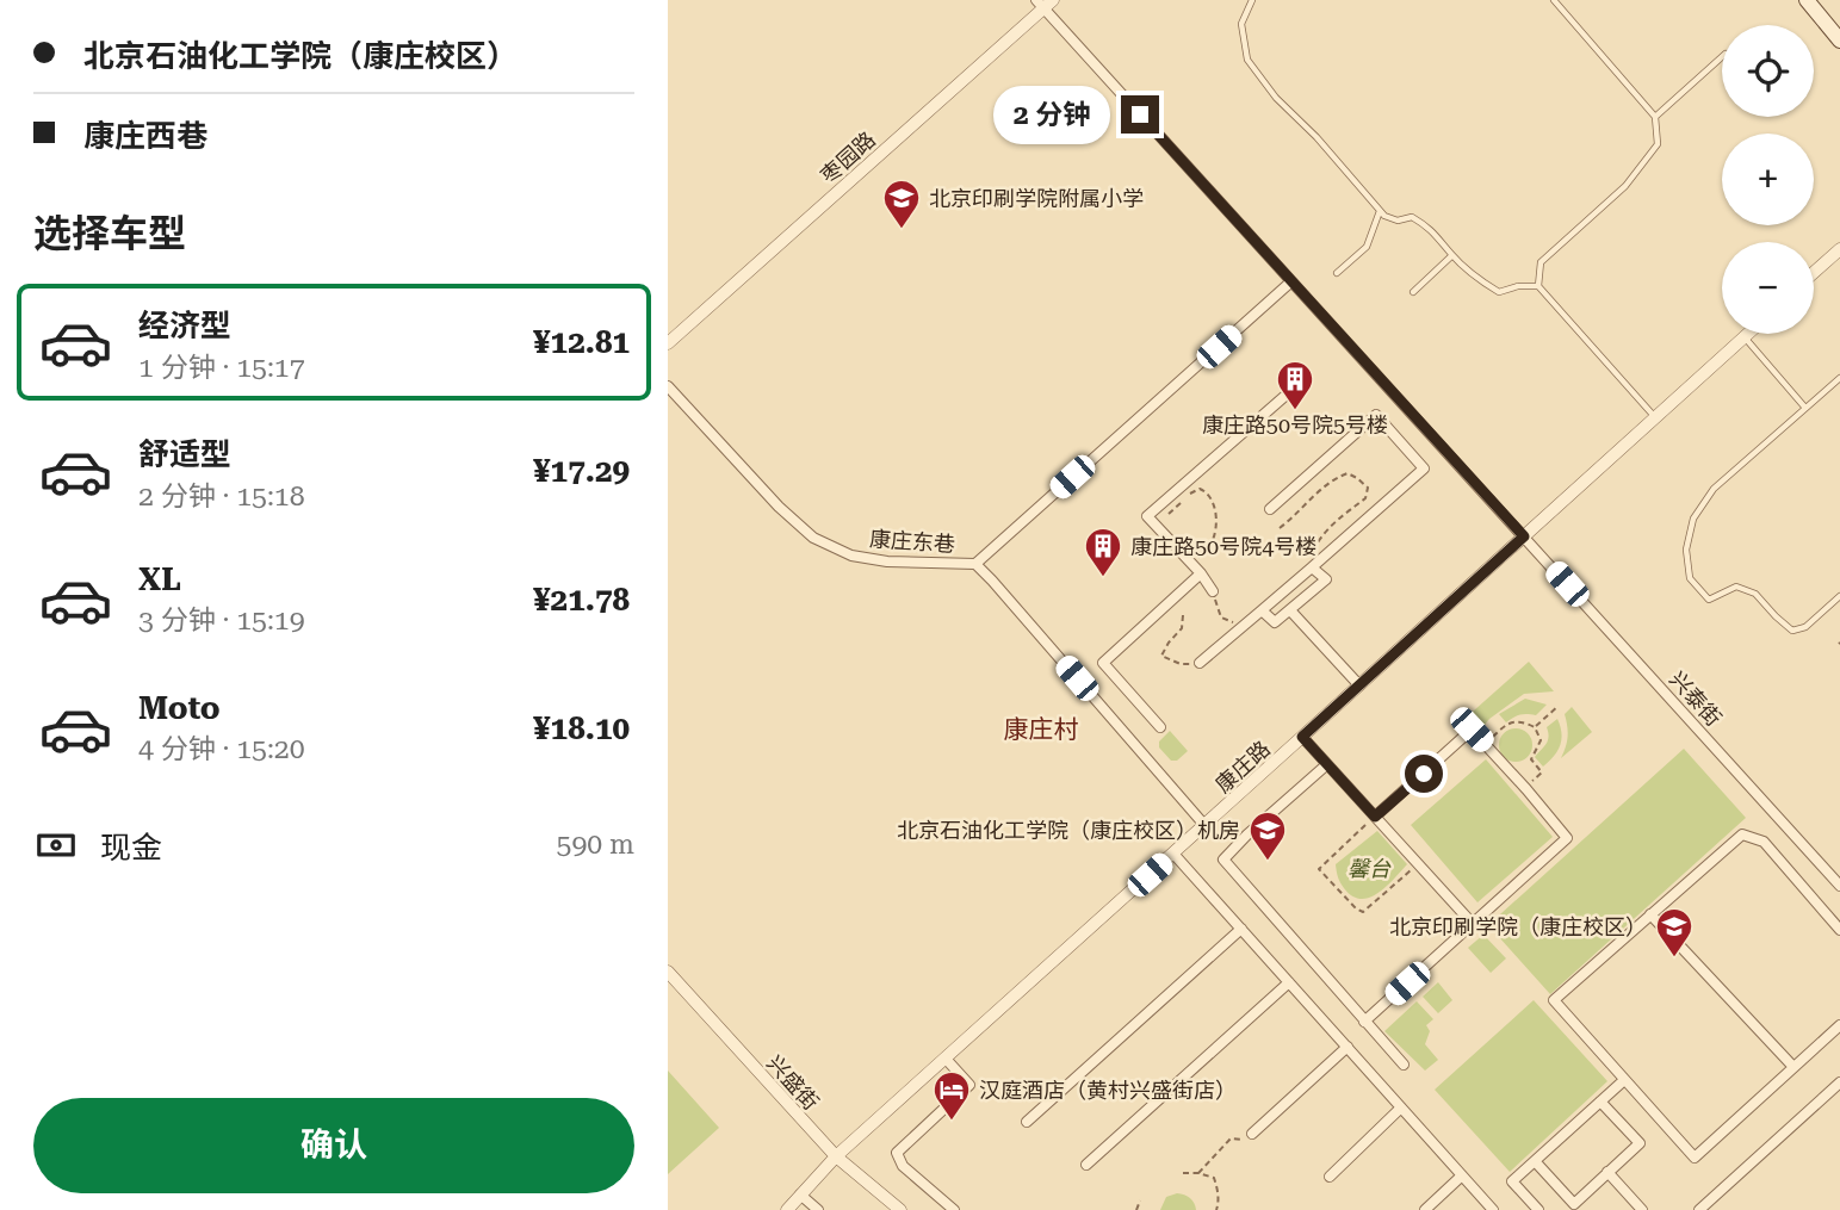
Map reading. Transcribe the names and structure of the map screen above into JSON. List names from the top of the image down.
{
  "streets": {
    "street": [
      "枣园路",
      "康庄东巷",
      "兴泰街",
      "康庄路",
      "兴盛街"
    ]
  },
  "crossings": [
    ["枣园路", "兴泰街"],
    ["康庄东巷", "康庄路"],
    ["兴泰街", "康庄路"],
    ["康庄路", "兴盛街"]
  ],
  "districts": ["康庄村"],
  "parks": ["馨台"],
  "places": {
    "school or university": ["北京印刷学院附属小学", "北京石油化工学院（康庄校区）机房", "北京印刷学院（康庄校区）"],
    "building": ["康庄路50号院5号楼", "康庄路50号院4号楼"],
    "hotel": ["汉庭酒店（黄村兴盛街店）"]
  },
  "page": {
    "banner": ["北京石油化工学院（康庄校区）", "康庄西巷"],
    "map_buttons": ["+", "−"],
    "bubble": "2 分钟",
    "heading": "选择车型",
    "list": [
      {
        "name": "经济型",
        "note": "1 分钟 · 15:17",
        "value": "¥12.81"
      },
      {
        "name": "舒适型",
        "note": "2 分钟 · 15:18",
        "value": "¥17.29"
      },
      {
        "name": "XL",
        "note": "3 分钟 · 15:19",
        "value": "¥21.78"
      },
      {
        "name": "Moto",
        "note": "4 分钟 · 15:20",
        "value": "¥18.10"
      }
    ],
    "pay": ["现金", "590 m"],
    "buttons": "确认"
  }
}
